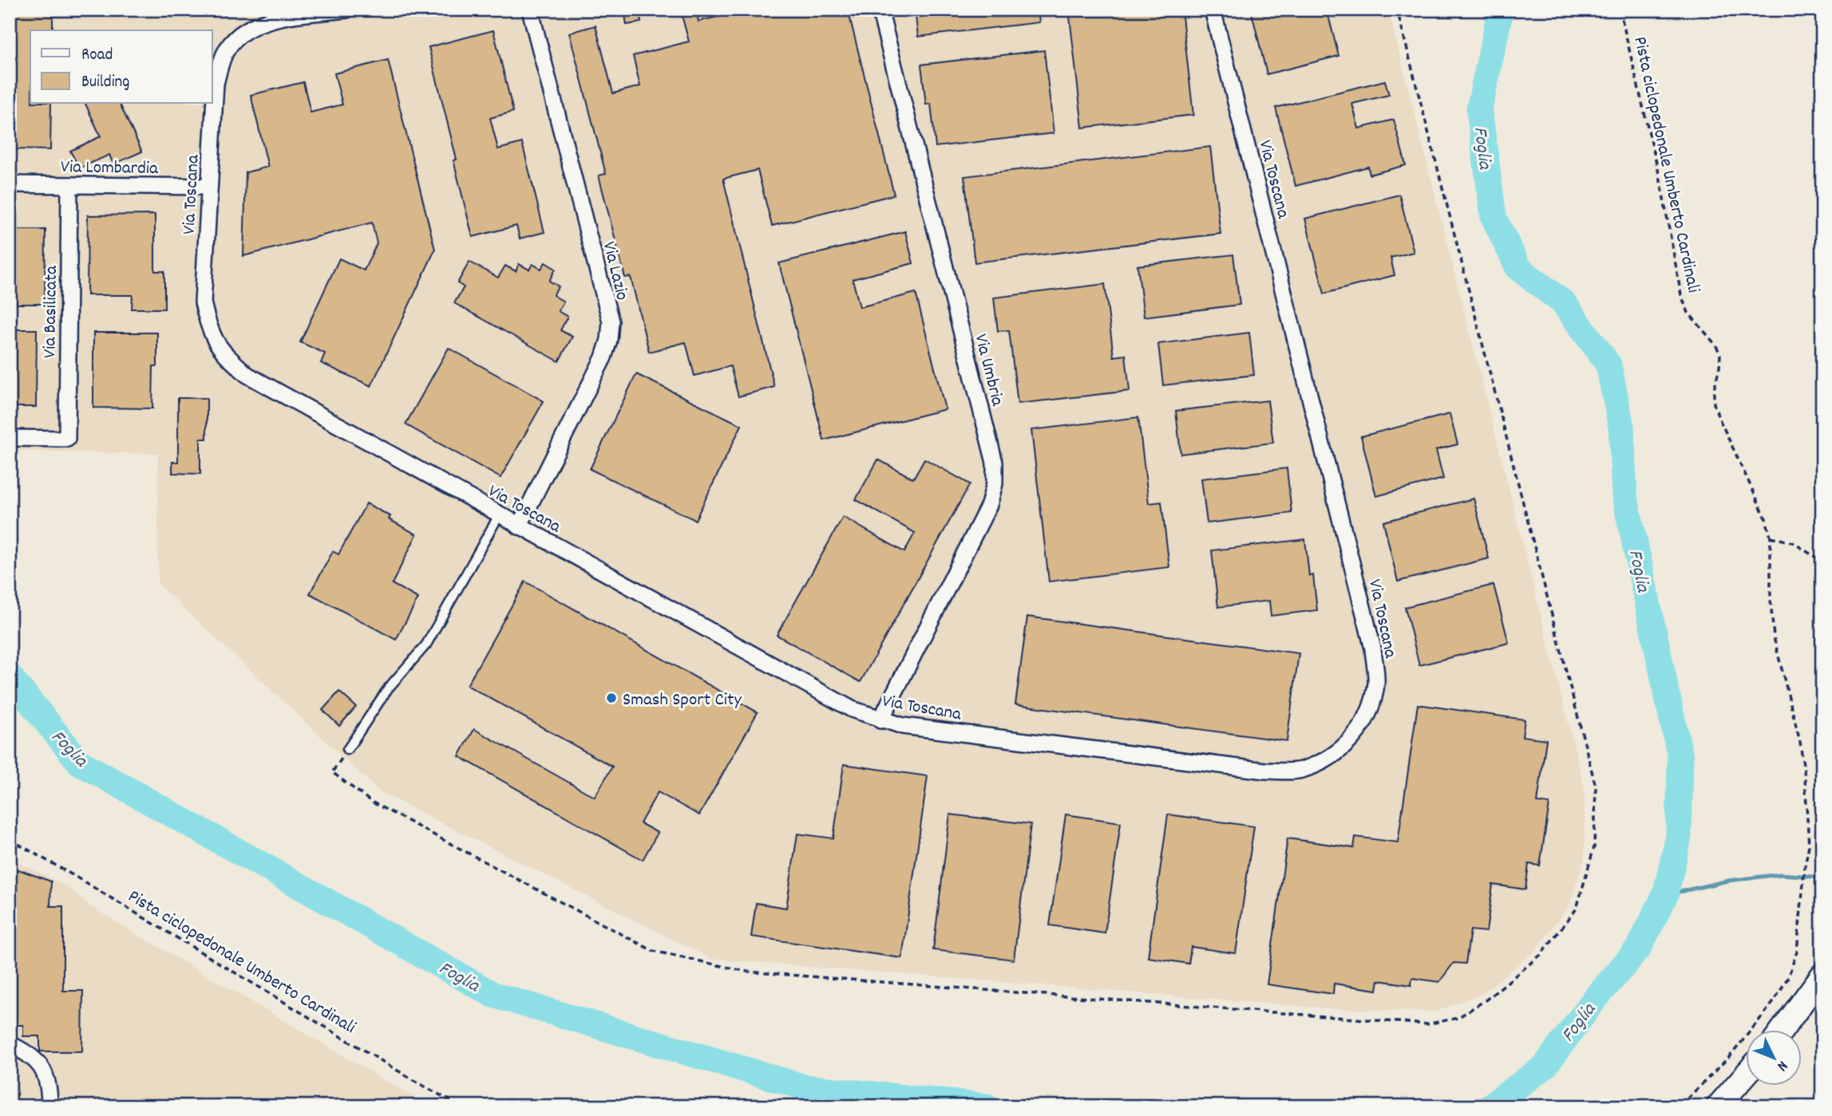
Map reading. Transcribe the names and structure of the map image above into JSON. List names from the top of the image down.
{
  "streets": {
    "street": [
      "Via Lombardia",
      "Via Toscana",
      "Via Lazio",
      "Via Basilicata",
      "Via Umbria"
    ],
    "path": ["Pista ciclopedonale Umberto Cardinali"]
  },
  "crossings": [
    ["Via Lombardia", "Via Toscana"],
    ["Via Lombardia", "Via Basilicata"],
    ["Via Toscana", "Via Lazio"],
    ["Via Toscana", "Via Umbria"]
  ],
  "water": ["Foglia"],
  "places": ["Smash Sport City"],
  "legend": ["Road", "Building"],
  "north": "bottom right"
}
